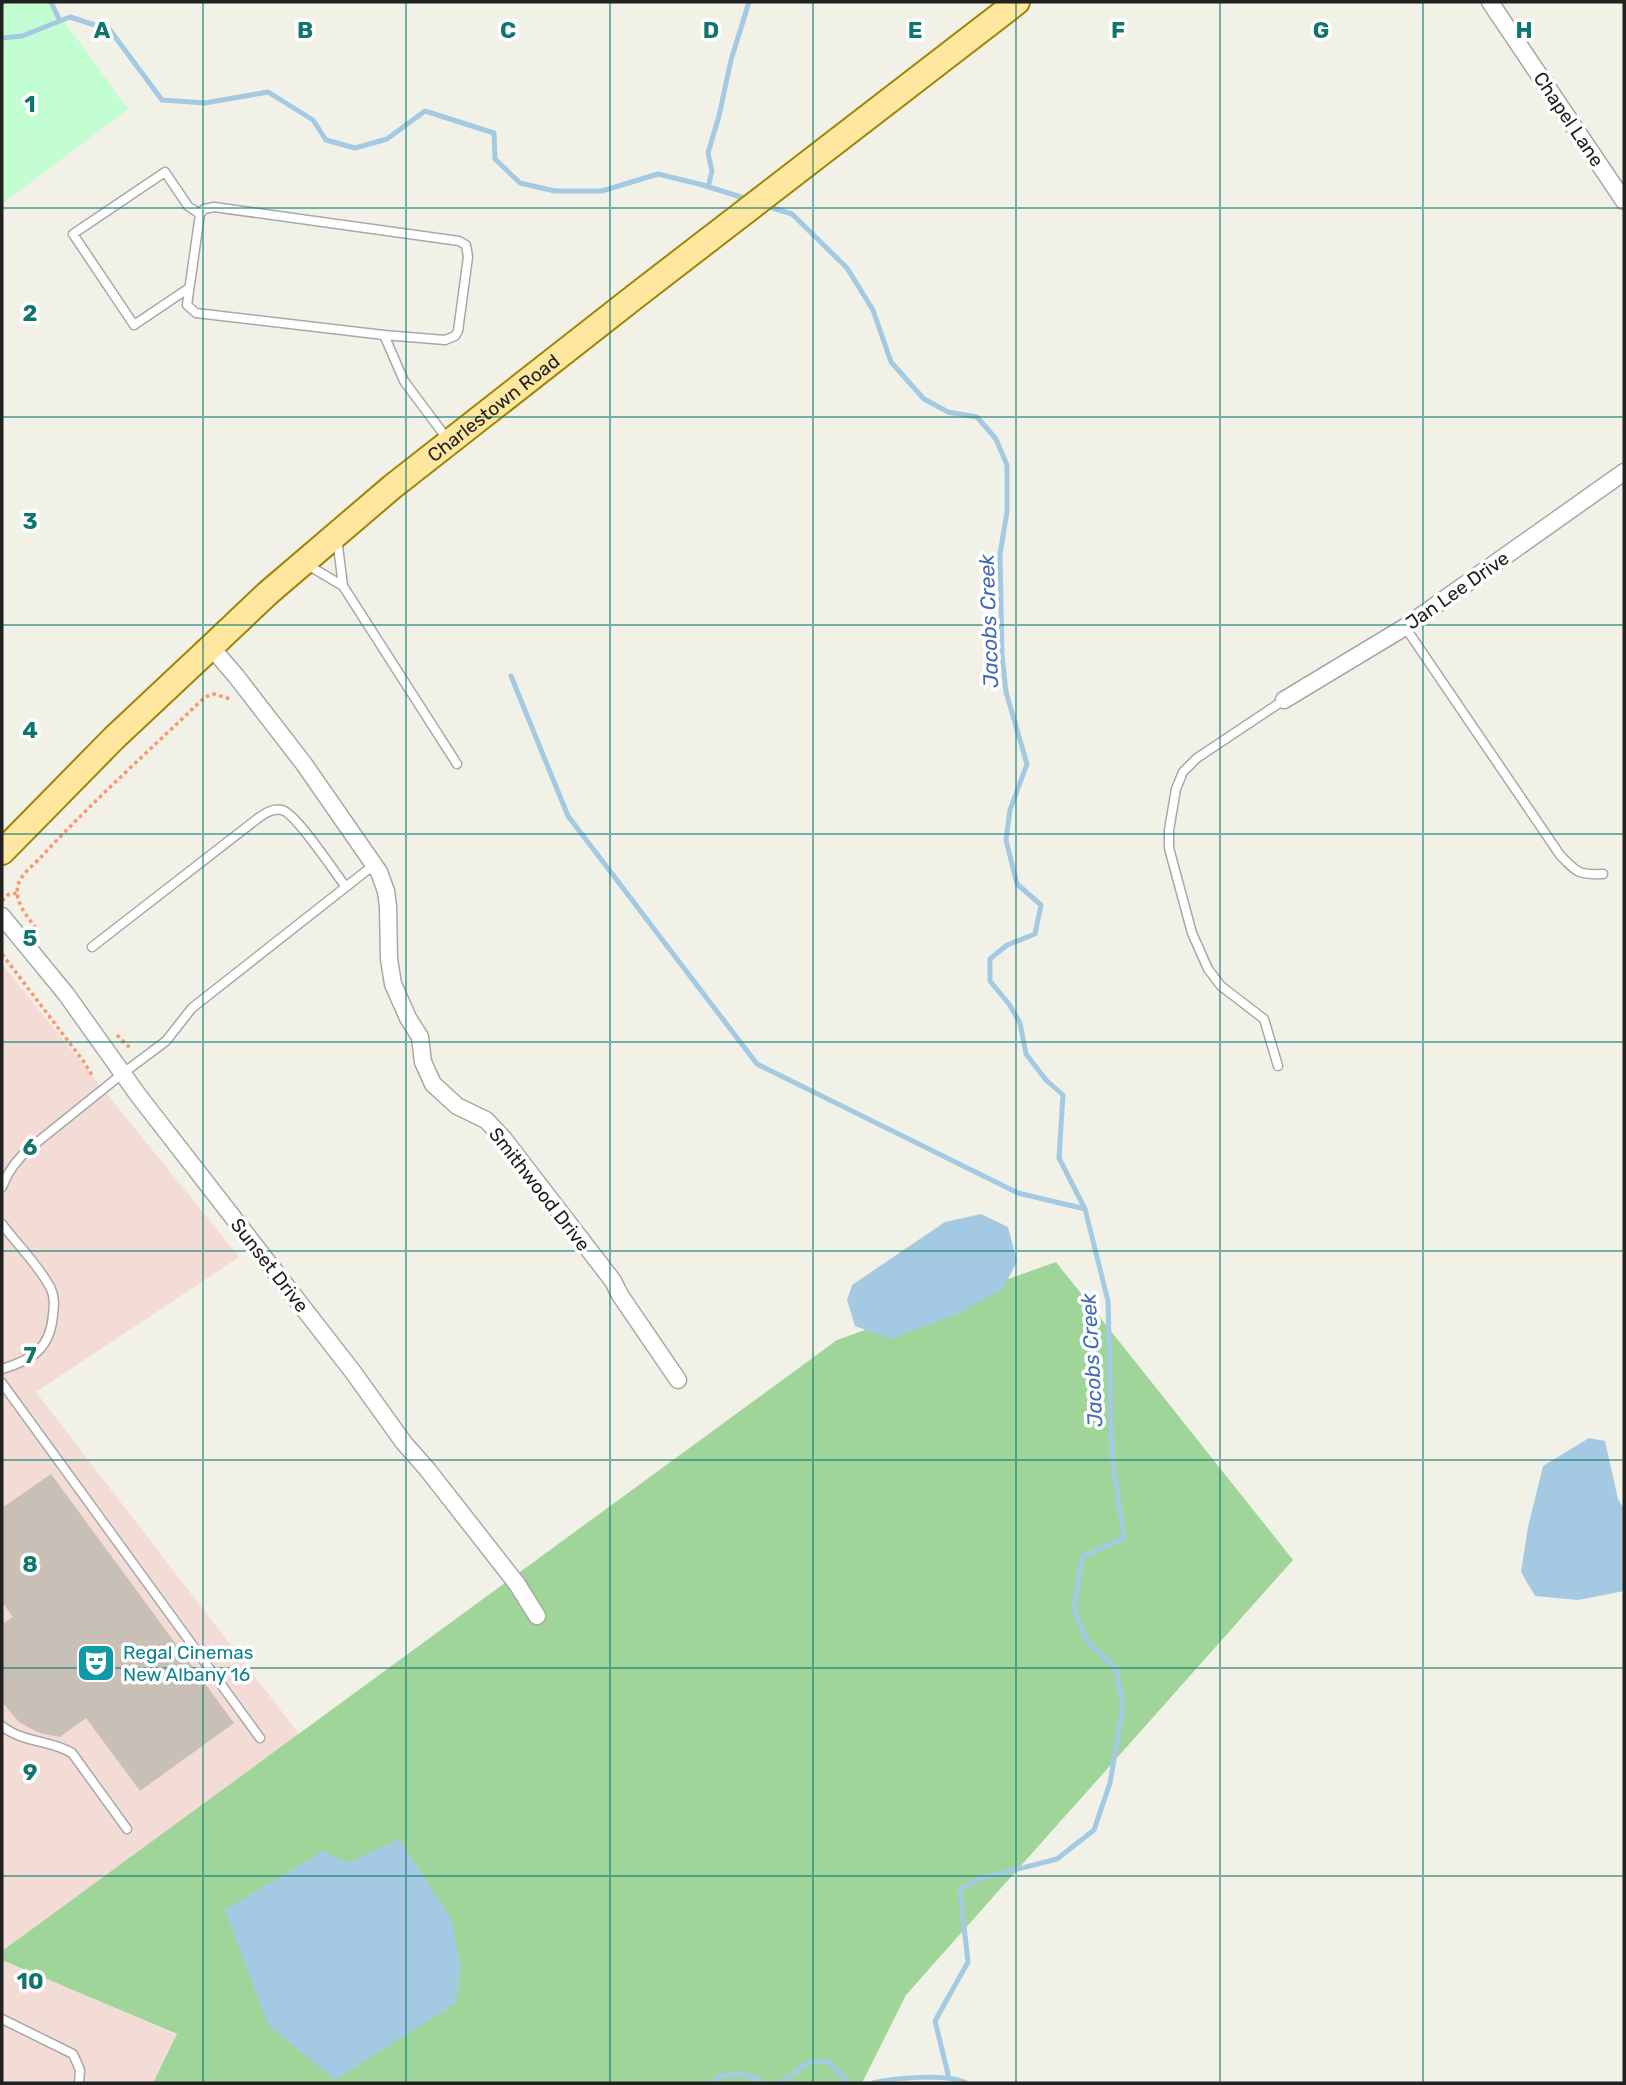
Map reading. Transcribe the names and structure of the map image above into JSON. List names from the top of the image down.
{
  "streets": {
    "main road": ["Charlestown Road"],
    "street": [
      "Chapel Lane",
      "Jan Lee Drive",
      "Smithwood Drive",
      "Sunset Drive"
    ]
  },
  "crossings": [
    ["Charlestown Road", "Smithwood Drive"]
  ],
  "water": ["Jacobs Creek"],
  "places": {
    "theatre": ["Regal Cinemas New Albany 16"]
  },
  "grid": {
    "columns": [
      "A",
      "B",
      "C",
      "D",
      "E",
      "F",
      "G",
      "H"
    ],
    "rows": [
      "1",
      "2",
      "3",
      "4",
      "5",
      "6",
      "7",
      "8",
      "9",
      "10"
    ]
  }
}
